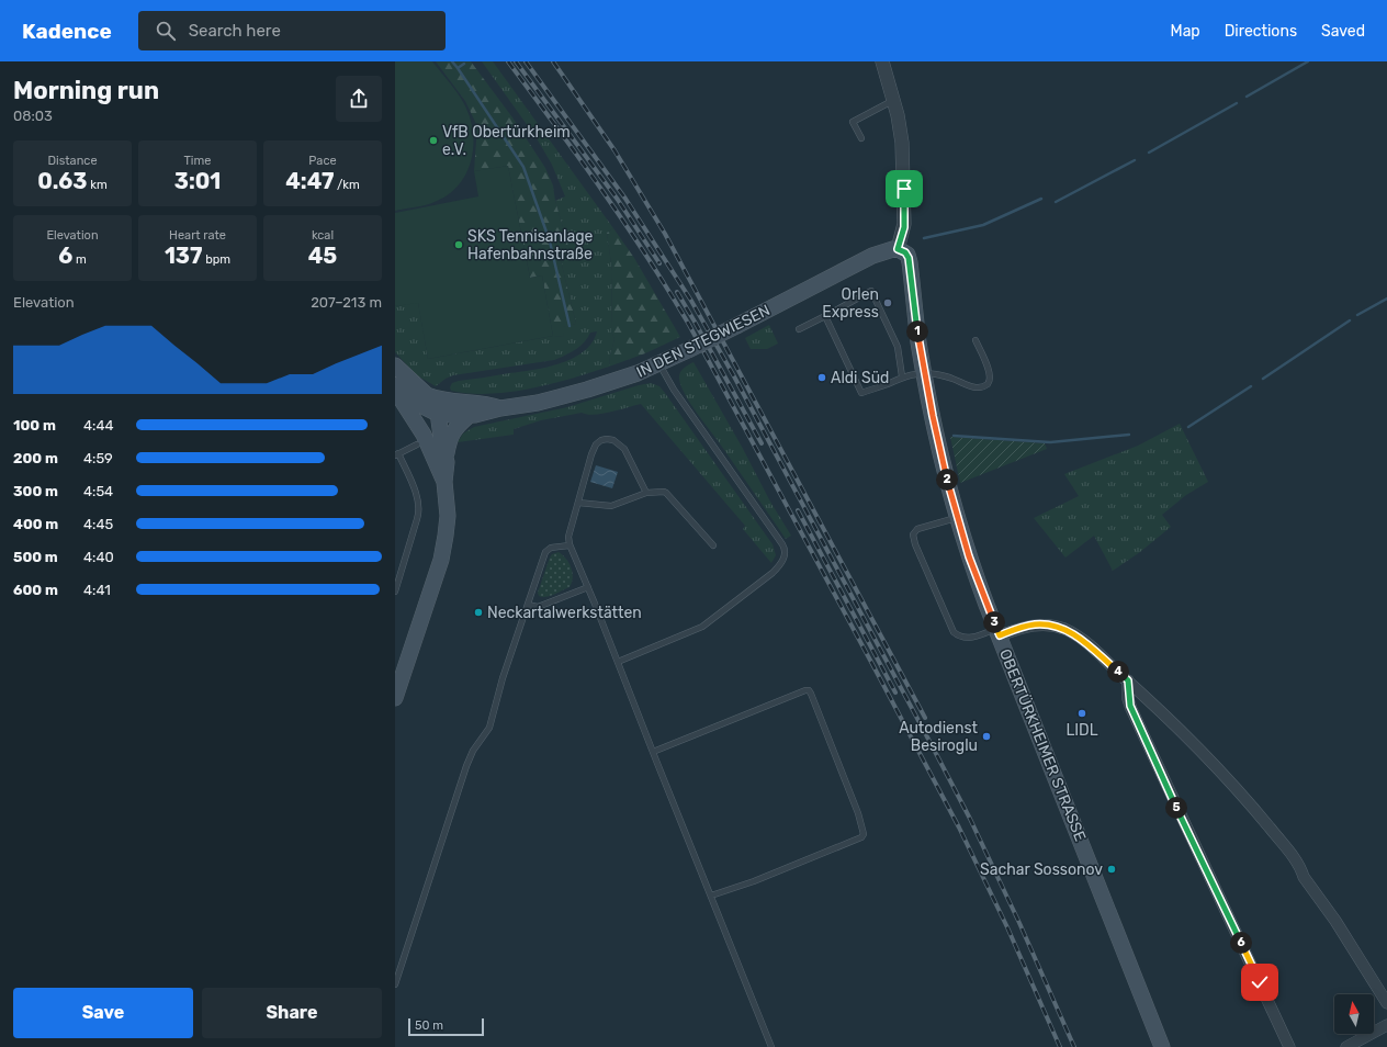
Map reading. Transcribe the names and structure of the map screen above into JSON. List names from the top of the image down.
{
  "streets": {
    "main road": ["IN DEN STEGWIESEN", "OBERTÜRKHEIMER STRASSE"]
  },
  "crossings": [
    ["IN DEN STEGWIESEN", "OBERTÜRKHEIMER STRASSE"]
  ],
  "places": [
    "VfB Obertürkheim e.V.",
    "SKS Tennisanlage Hafenbahnstraße",
    "Orlen Express",
    "Aldi Süd",
    "Neckartalwerkstätten",
    "LIDL",
    "Autodienst Besiroglu",
    "Sachar Sossonov"
  ],
  "scale_bar": "50 m",
  "north": "top",
  "page": {
    "header": "Kadence",
    "search": "Search here",
    "nav": ["Map", "Directions", "Saved"],
    "heading": ["Morning run", "08:03"],
    "stats": [
      ["Distance", "0.63 km"],
      ["Time", "3:01"],
      ["Pace", "4:47 /km"],
      ["Elevation", "6 m"],
      ["Heart rate", "137 bpm"],
      ["kcal", "45"]
    ],
    "chart": ["Elevation", "207–213 m"],
    "pins": [
      "1",
      "2",
      "3",
      "4",
      "5",
      "6"
    ],
    "list": [
      {
        "name": "100 m",
        "note": "4:44"
      },
      {
        "name": "200 m",
        "note": "4:59"
      },
      {
        "name": "300 m",
        "note": "4:54"
      },
      {
        "name": "400 m",
        "note": "4:45"
      },
      {
        "name": "500 m",
        "note": "4:40"
      },
      {
        "name": "600 m",
        "note": "4:41"
      }
    ],
    "buttons": ["Save", "Share"],
    "scale": "50 m"
  }
}
